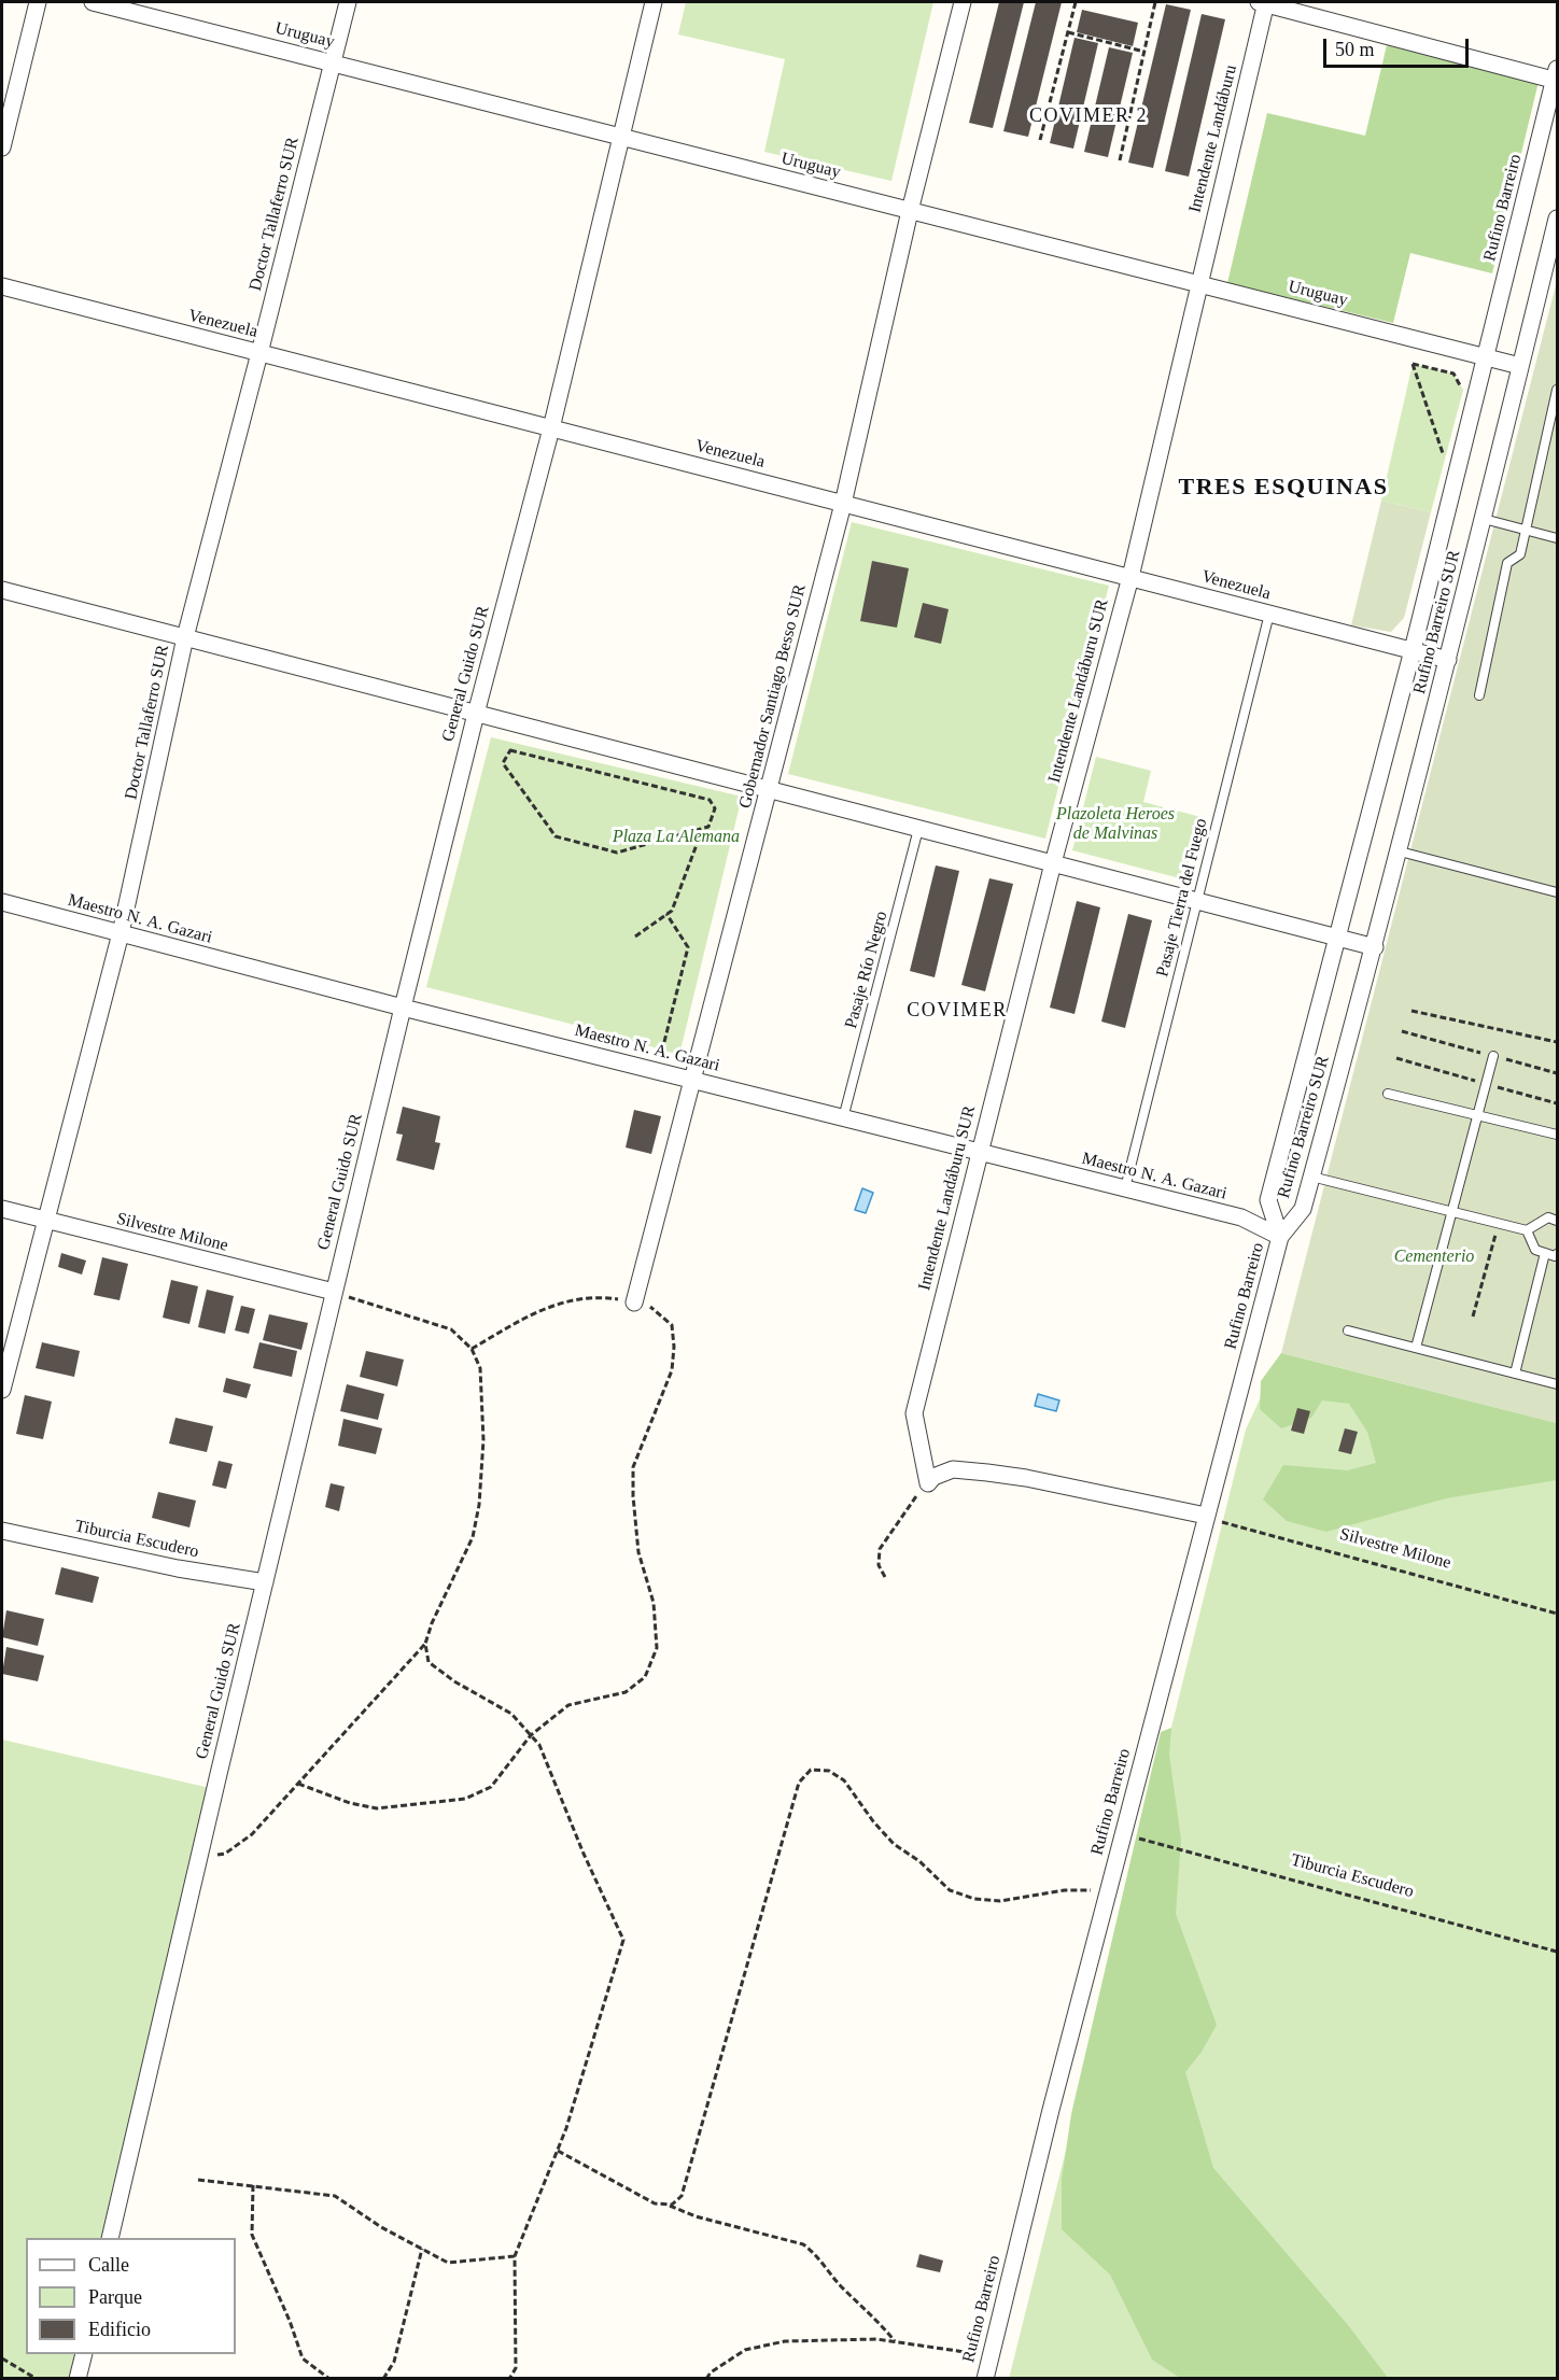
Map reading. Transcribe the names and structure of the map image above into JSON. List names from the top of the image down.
{
  "streets": {
    "street": [
      "Uruguay",
      "Intendente Landáburu",
      "Rufino Barreiro",
      "Doctor Tallaferro SUR",
      "Venezuela",
      "Rufino Barreiro SUR",
      "General Guido SUR",
      "Intendente Landáburu SUR",
      "Gobernador Santiago Besso SUR",
      "Maestro N. A. Gazari",
      "Silvestre Milone",
      "Tiburcia Escudero"
    ],
    "lane": ["Pasaje Tierra del Fuego", "Pasaje Río Negro"]
  },
  "crossings": [
    ["Uruguay", "Intendente Landáburu"],
    ["Uruguay", "Rufino Barreiro"],
    ["Uruguay", "Doctor Tallaferro SUR"],
    ["Uruguay", "Rufino Barreiro SUR"],
    ["Uruguay", "General Guido SUR"],
    ["Uruguay", "Intendente Landáburu SUR"],
    ["Uruguay", "Gobernador Santiago Besso SUR"],
    ["Intendente Landáburu", "Intendente Landáburu SUR"],
    ["Rufino Barreiro", "Rufino Barreiro SUR"],
    ["Rufino Barreiro", "Maestro N. A. Gazari"],
    ["Doctor Tallaferro SUR", "Venezuela"],
    ["Doctor Tallaferro SUR", "Maestro N. A. Gazari"],
    ["Doctor Tallaferro SUR", "Silvestre Milone"],
    ["Venezuela", "Rufino Barreiro SUR"],
    ["Venezuela", "General Guido SUR"],
    ["Venezuela", "Intendente Landáburu SUR"],
    ["Venezuela", "Gobernador Santiago Besso SUR"],
    ["Venezuela", "Pasaje Tierra del Fuego"],
    ["Rufino Barreiro SUR", "Maestro N. A. Gazari"],
    ["General Guido SUR", "Maestro N. A. Gazari"],
    ["General Guido SUR", "Silvestre Milone"],
    ["General Guido SUR", "Tiburcia Escudero"],
    ["Intendente Landáburu SUR", "Maestro N. A. Gazari"],
    ["Gobernador Santiago Besso SUR", "Maestro N. A. Gazari"],
    ["Pasaje Tierra del Fuego", "Maestro N. A. Gazari"],
    ["Maestro N. A. Gazari", "Pasaje Río Negro"]
  ],
  "districts": ["COVIMER 2", "TRES ESQUINAS", "COVIMER"],
  "parks": ["Plazoleta Heroes de Malvinas", "Plaza La Alemana", "Cementerio"],
  "legend": ["Calle", "Parque", "Edificio"],
  "scale_bar": "50 m"
}
